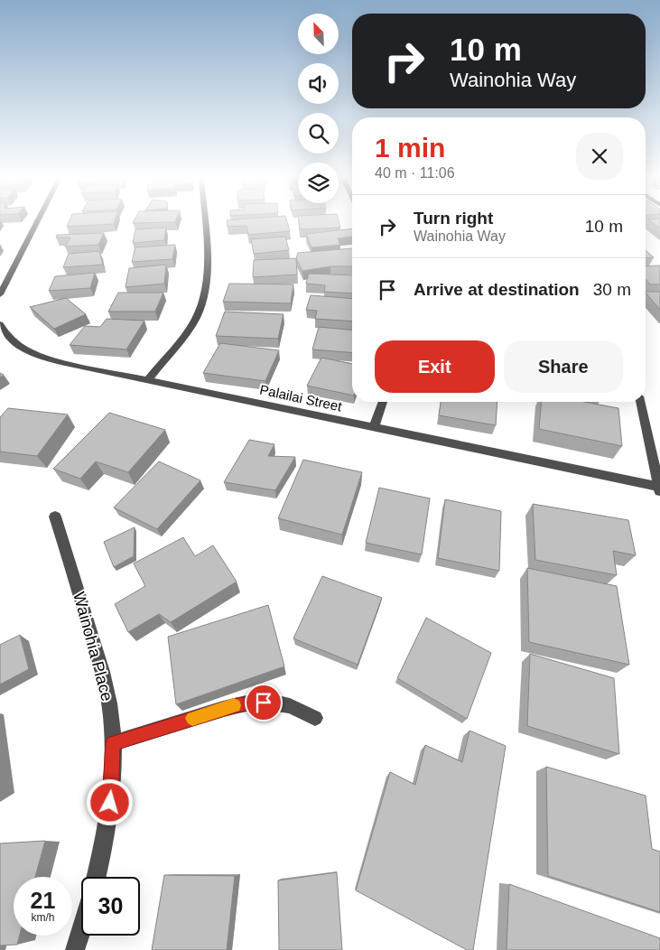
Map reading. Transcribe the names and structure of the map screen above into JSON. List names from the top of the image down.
{
  "streets": {
    "street": ["Palailai Street", "Wainohia Place"]
  },
  "north": "top left",
  "page": {
    "turn": ["10 m", "Wainohia Way"],
    "heading": ["1 min", "40 m · 11:06"],
    "list": [
      {
        "name": "Turn right",
        "note": "Wainohia Way",
        "value": "10 m"
      },
      {
        "name": "Arrive at destination",
        "value": "30 m"
      }
    ],
    "buttons": ["Exit", "Share"],
    "speed": "21 km/h",
    "limit": "30"
  }
}
